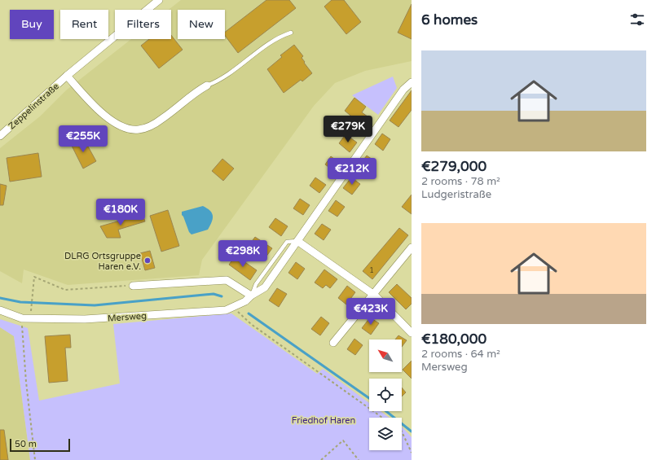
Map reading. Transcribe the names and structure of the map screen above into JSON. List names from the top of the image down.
{
  "streets": {
    "street": ["Zeppelinstraße", "Mersweg"]
  },
  "parks": ["Friedhof Haren"],
  "places": ["DLRG Ortsgruppe Haren e.V."],
  "house_numbers": ["1"],
  "scale_bar": "50 m",
  "north": "top left",
  "page": {
    "heading": "6 homes",
    "chip": [
      "Buy",
      "Rent",
      "Filters",
      "New"
    ],
    "list": [
      {
        "name": "€279,000",
        "note": "2 rooms · 78 m² · Ludgeristraße"
      },
      {
        "name": "€180,000",
        "note": "2 rooms · 64 m² · Mersweg"
      }
    ],
    "price": [
      "€279K",
      "€255K",
      "€212K",
      "€180K",
      "€298K",
      "€423K"
    ],
    "scale": "50 m"
  }
}
